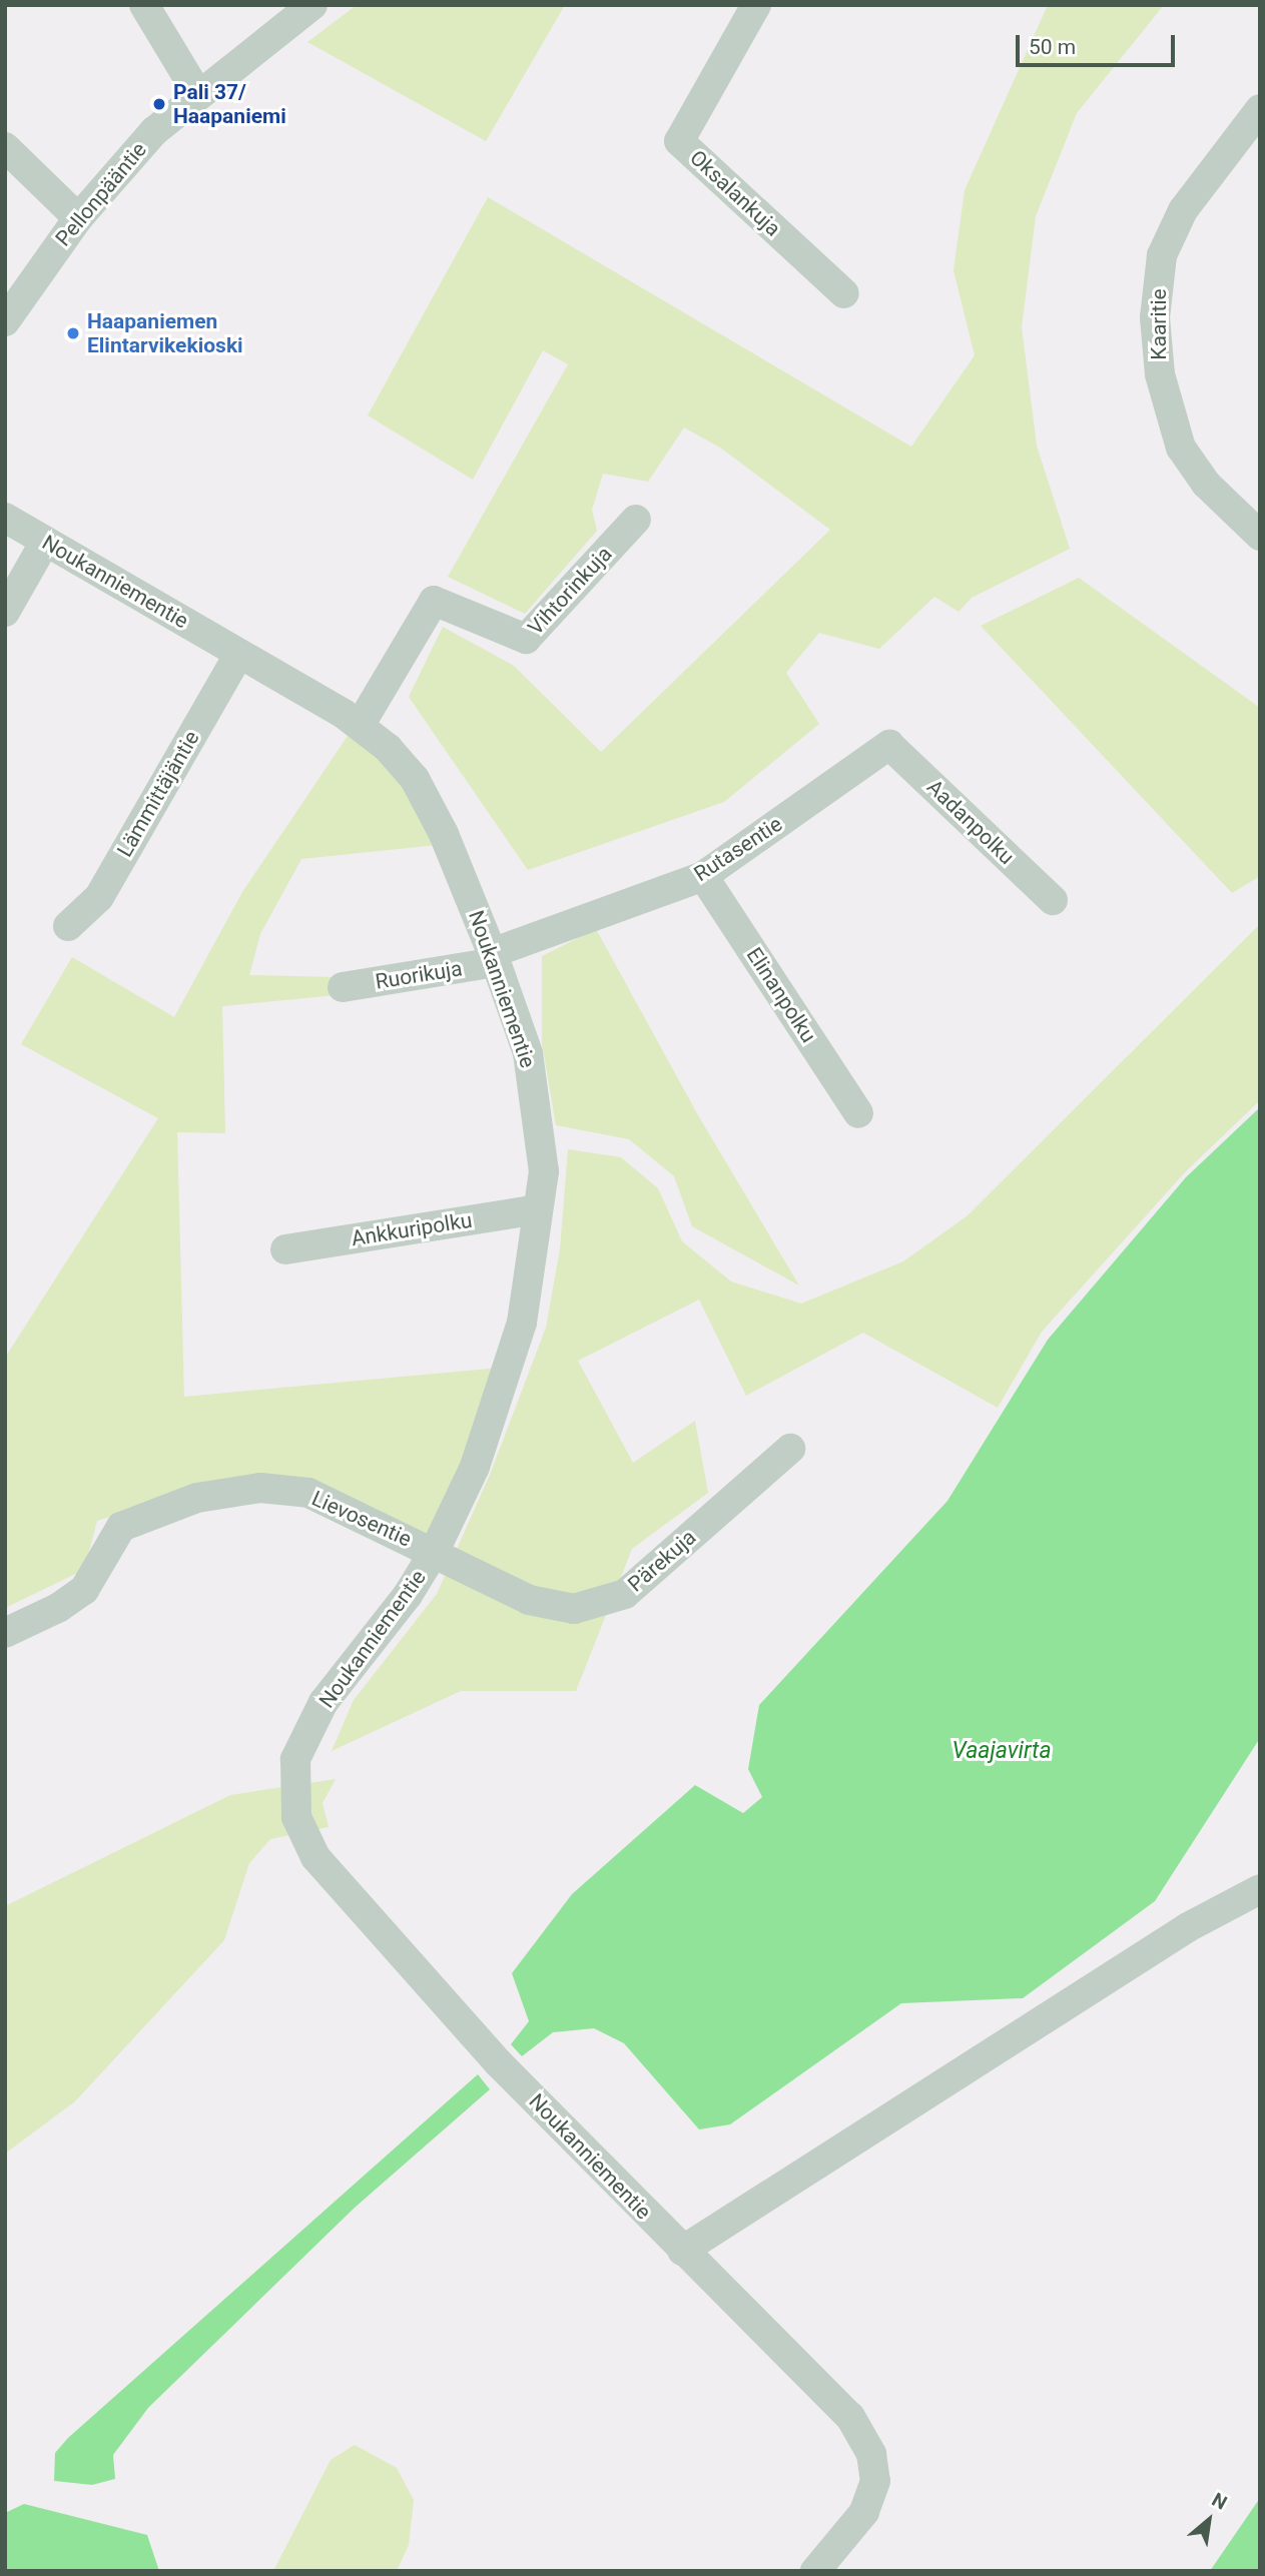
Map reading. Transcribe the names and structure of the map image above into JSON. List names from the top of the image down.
{
  "streets": {
    "street": [
      "Oksalankuja",
      "Pellonpääntie",
      "Kaaritie",
      "Noukanniementie",
      "Vihtorinkuja",
      "Lämmittäjäntie",
      "Aadanpolku",
      "Rutasentie",
      "Ruorikuja",
      "Elinanpolku",
      "Ankkuripolku",
      "Lievosentie",
      "Pärekuja"
    ]
  },
  "crossings": [
    ["Noukanniementie", "Vihtorinkuja"],
    ["Noukanniementie", "Lämmittäjäntie"],
    ["Noukanniementie", "Rutasentie"],
    ["Noukanniementie", "Ruorikuja"],
    ["Noukanniementie", "Ankkuripolku"],
    ["Noukanniementie", "Lievosentie"],
    ["Noukanniementie", "Pärekuja"],
    ["Aadanpolku", "Rutasentie"],
    ["Rutasentie", "Ruorikuja"],
    ["Rutasentie", "Elinanpolku"],
    ["Lievosentie", "Pärekuja"]
  ],
  "water": ["Vaajavirta"],
  "places": ["Pali 37/ Haapaniemi", "Haapaniemen Elintarvikekioski"],
  "scale_bar": "50 m",
  "north": "top right"
}
